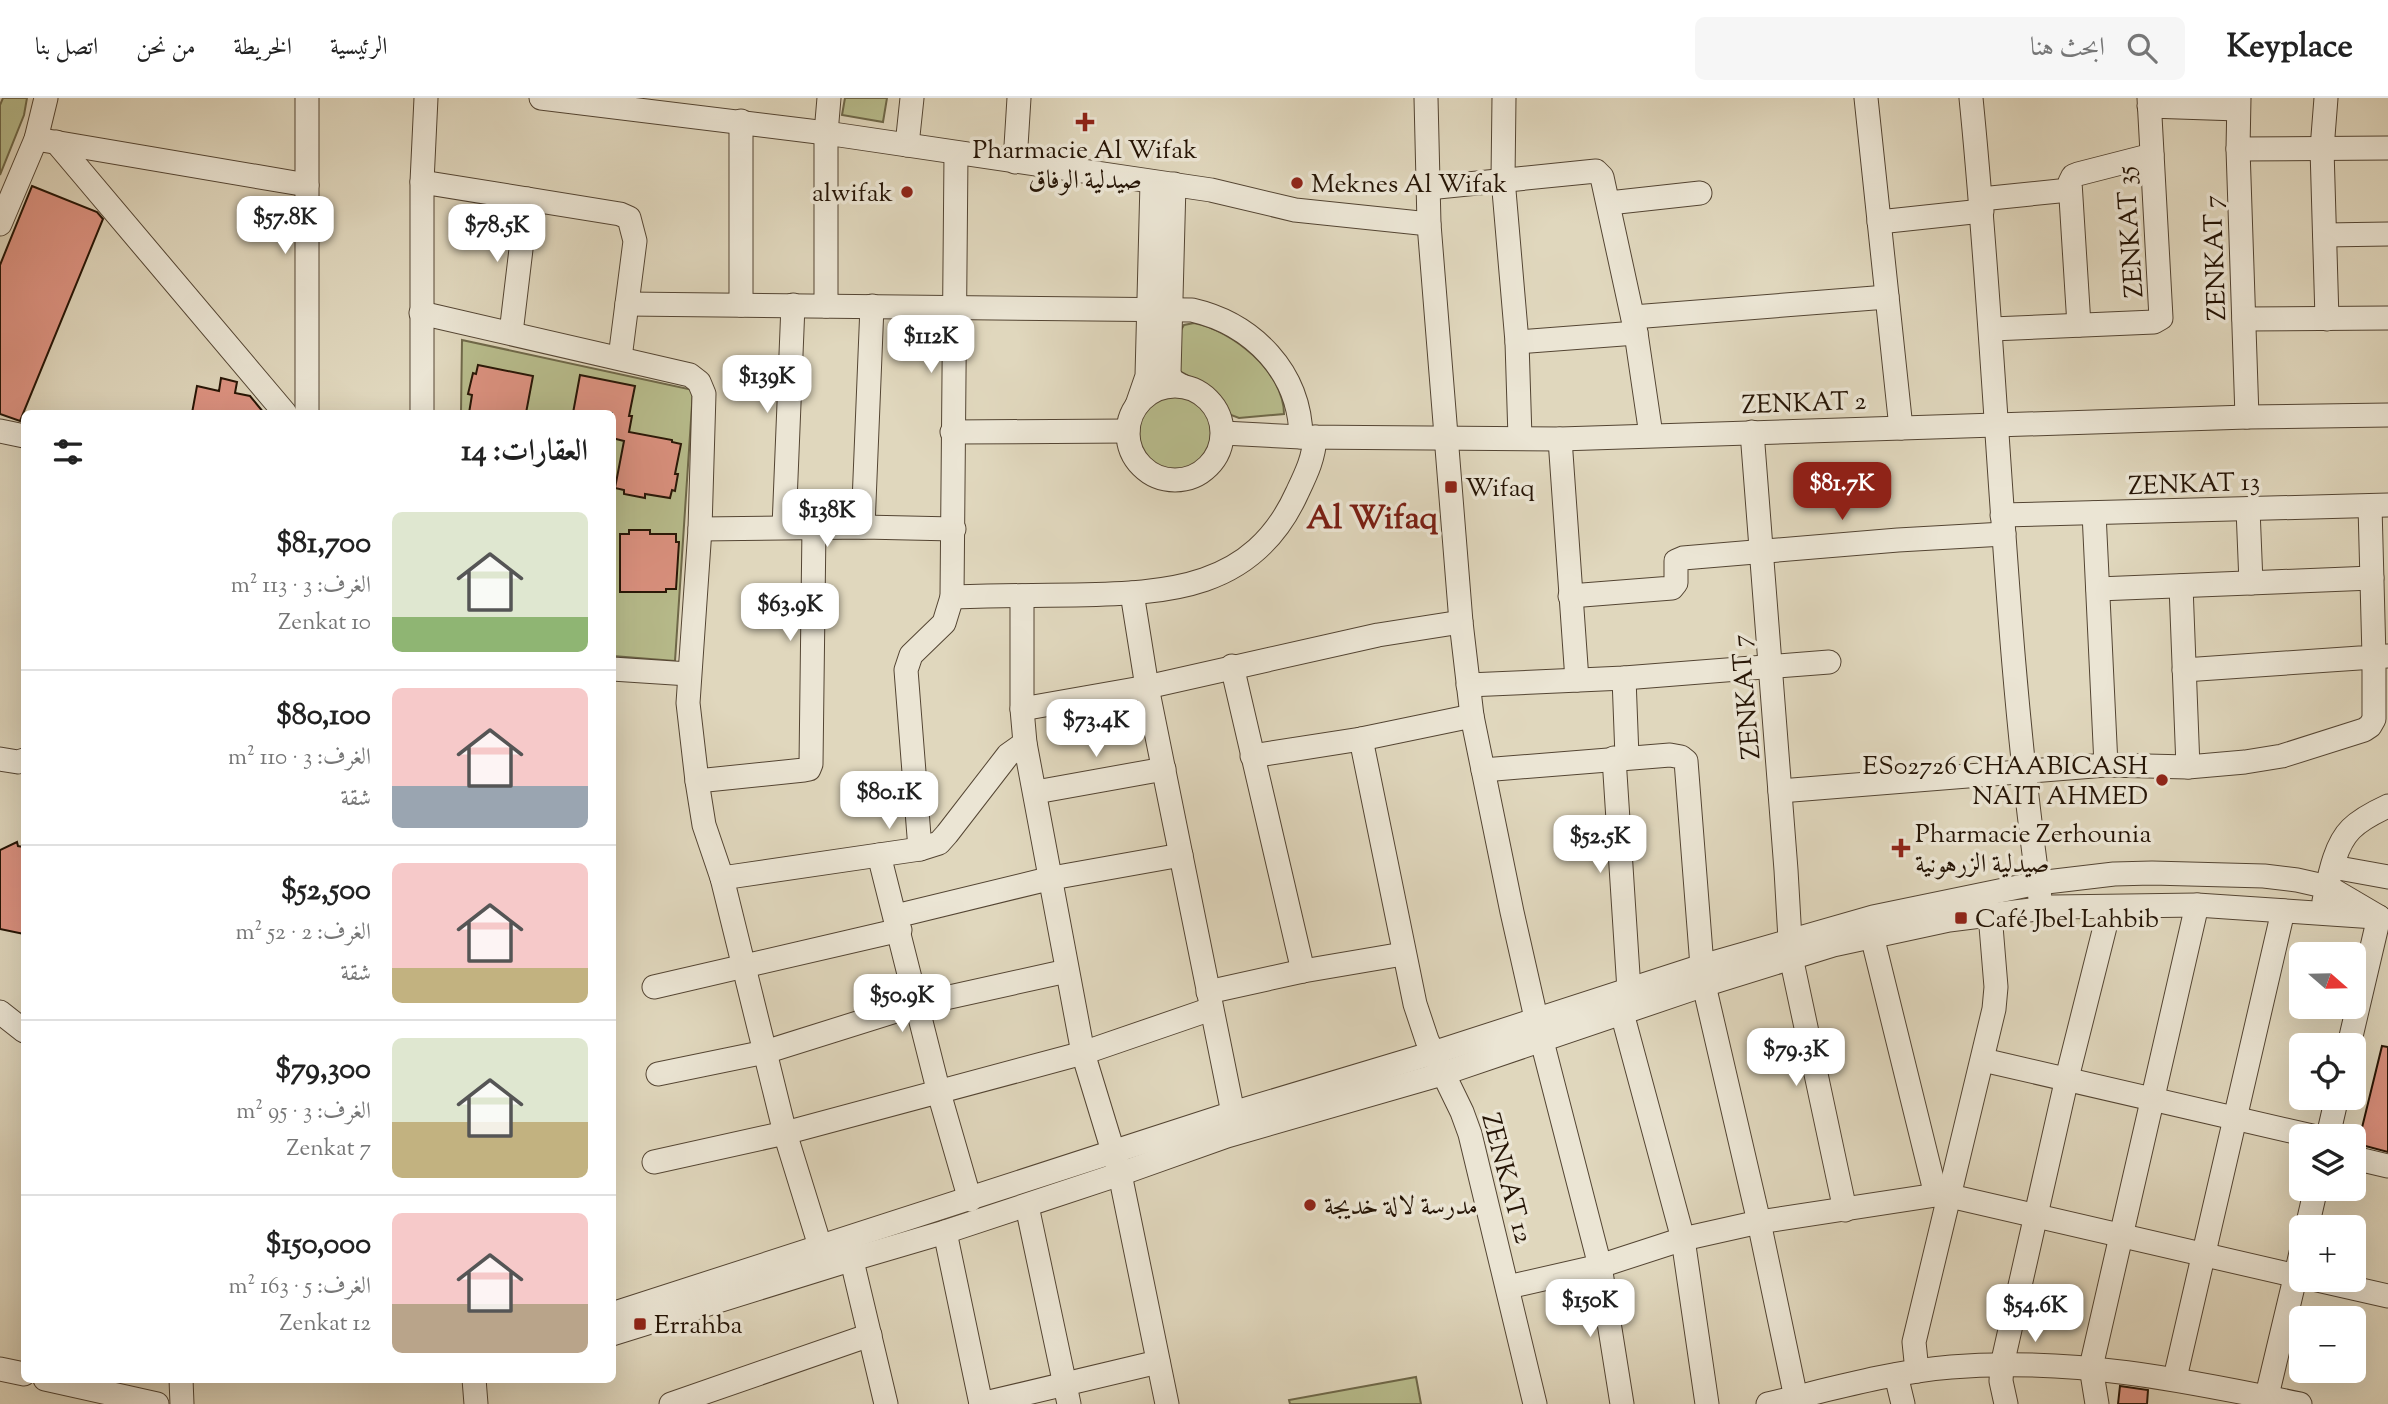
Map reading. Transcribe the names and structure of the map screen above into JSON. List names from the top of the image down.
{
  "streets": {
    "street": [
      "ZENKAT 35",
      "ZENKAT 7",
      "ZENKAT 2",
      "ZENKAT 13",
      "ZENKAT 12"
    ]
  },
  "crossings": [
    ["ZENKAT 7", "ZENKAT 2"],
    ["ZENKAT 7", "ZENKAT 13"]
  ],
  "districts": ["Al Wifaq"],
  "places": {
    "health": ["Pharmacie Al Wifak صيدلية الوفاق", "Pharmacie Zerhounia صيدلية الزرهونية"],
    "other": [
      "Meknes Al Wifak",
      "alwifak",
      "ES02726 CHAABICASH NAIT AHMED",
      "مدرسة لالة خديجة"
    ],
    "transit": ["Wifaq", "Café Jbel Lahbib", "Errahba"]
  },
  "north": "right",
  "page": {
    "header": "Keyplace",
    "search": "ابحث هنا",
    "nav": [
      "الرئيسية",
      "الخريطة",
      "من نحن",
      "اتصل بنا"
    ],
    "price": [
      "$57.8K",
      "$78.5K",
      "$112K",
      "$139K",
      "$81.7K",
      "$138K",
      "$63.9K",
      "$73.4K",
      "$80.1K",
      "$52.5K",
      "$50.9K",
      "$79.3K",
      "$150K",
      "$54.6K"
    ],
    "heading": "العقارات: 14",
    "list": [
      {
        "name": "$81,700",
        "note": "الغرف: 3 · 113 m² · Zenkat 10"
      },
      {
        "name": "$80,100",
        "note": "الغرف: 3 · 110 m² · شقة"
      },
      {
        "name": "$52,500",
        "note": "الغرف: 2 · 52 m² · شقة"
      },
      {
        "name": "$79,300",
        "note": "الغرف: 3 · 95 m² · Zenkat 7"
      },
      {
        "name": "$150,000",
        "note": "الغرف: 5 · 163 m² · Zenkat 12"
      }
    ],
    "map_buttons": ["+", "−"]
  }
}
